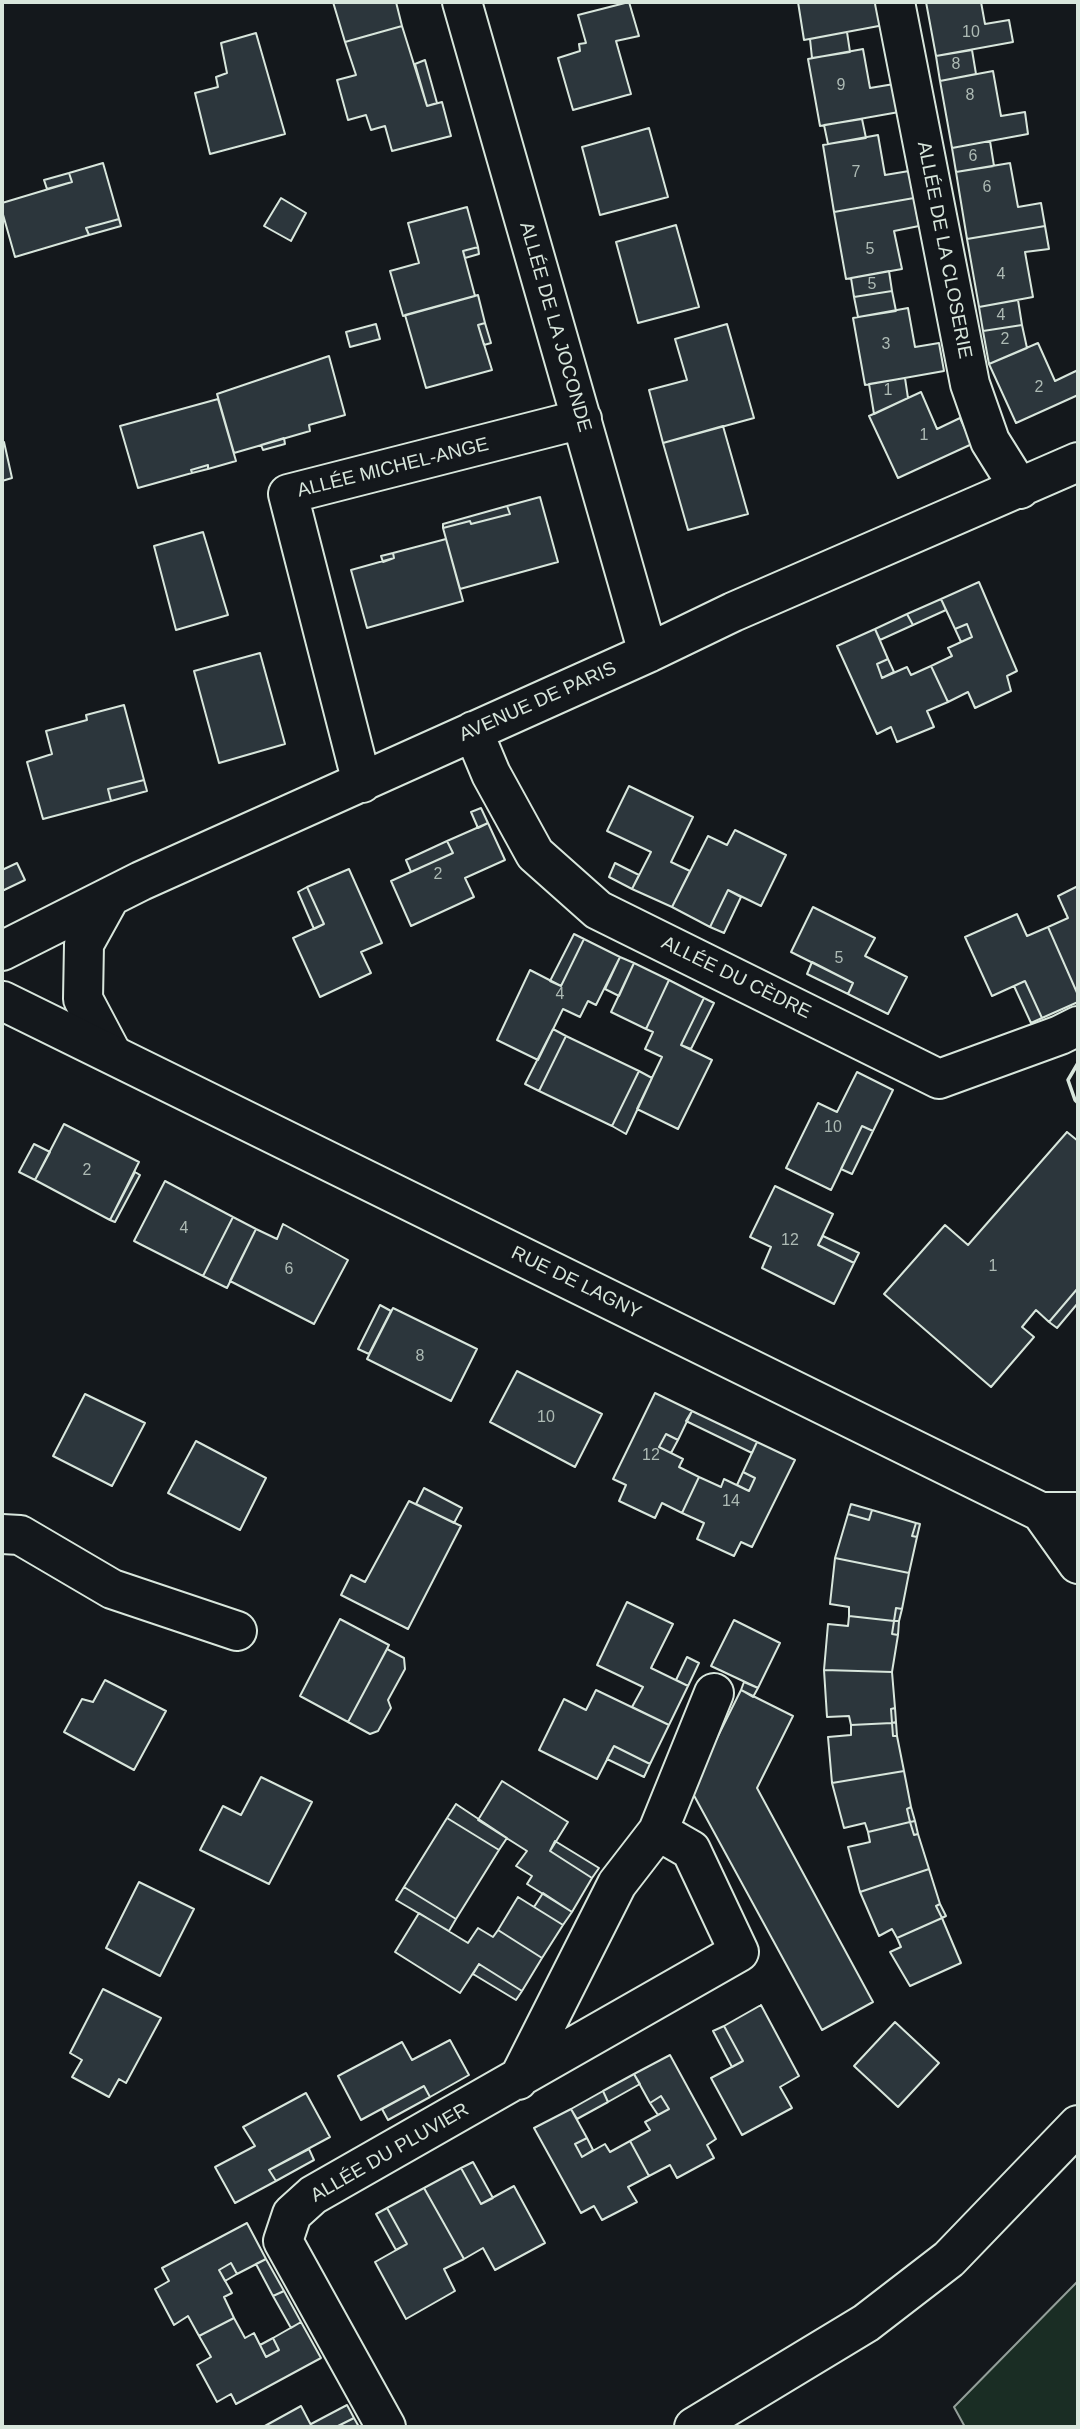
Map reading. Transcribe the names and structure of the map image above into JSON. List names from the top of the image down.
{
  "streets": {
    "street": [
      "ALLÉE DE LA CLOSERIE",
      "ALLÉE DE LA JOCONDE",
      "ALLÉE MICHEL-ANGE",
      "AVENUE DE PARIS",
      "ALLÉE DU CÈDRE",
      "RUE DE LAGNY",
      "ALLÉE DU PLUVIER"
    ]
  },
  "crossings": [
    ["ALLÉE DE LA CLOSERIE", "AVENUE DE PARIS"],
    ["ALLÉE DE LA JOCONDE", "ALLÉE MICHEL-ANGE"],
    ["ALLÉE DE LA JOCONDE", "AVENUE DE PARIS"],
    ["ALLÉE MICHEL-ANGE", "AVENUE DE PARIS"],
    ["AVENUE DE PARIS", "ALLÉE DU CÈDRE"]
  ],
  "house_numbers": [
    "10",
    "8",
    "9",
    "8",
    "6",
    "7",
    "6",
    "5",
    "4",
    "5",
    "4",
    "2",
    "3",
    "2",
    "1",
    "1",
    "2",
    "5",
    "4",
    "10",
    "2",
    "4",
    "12",
    "1",
    "6",
    "8",
    "10",
    "12",
    "14"
  ]
}
